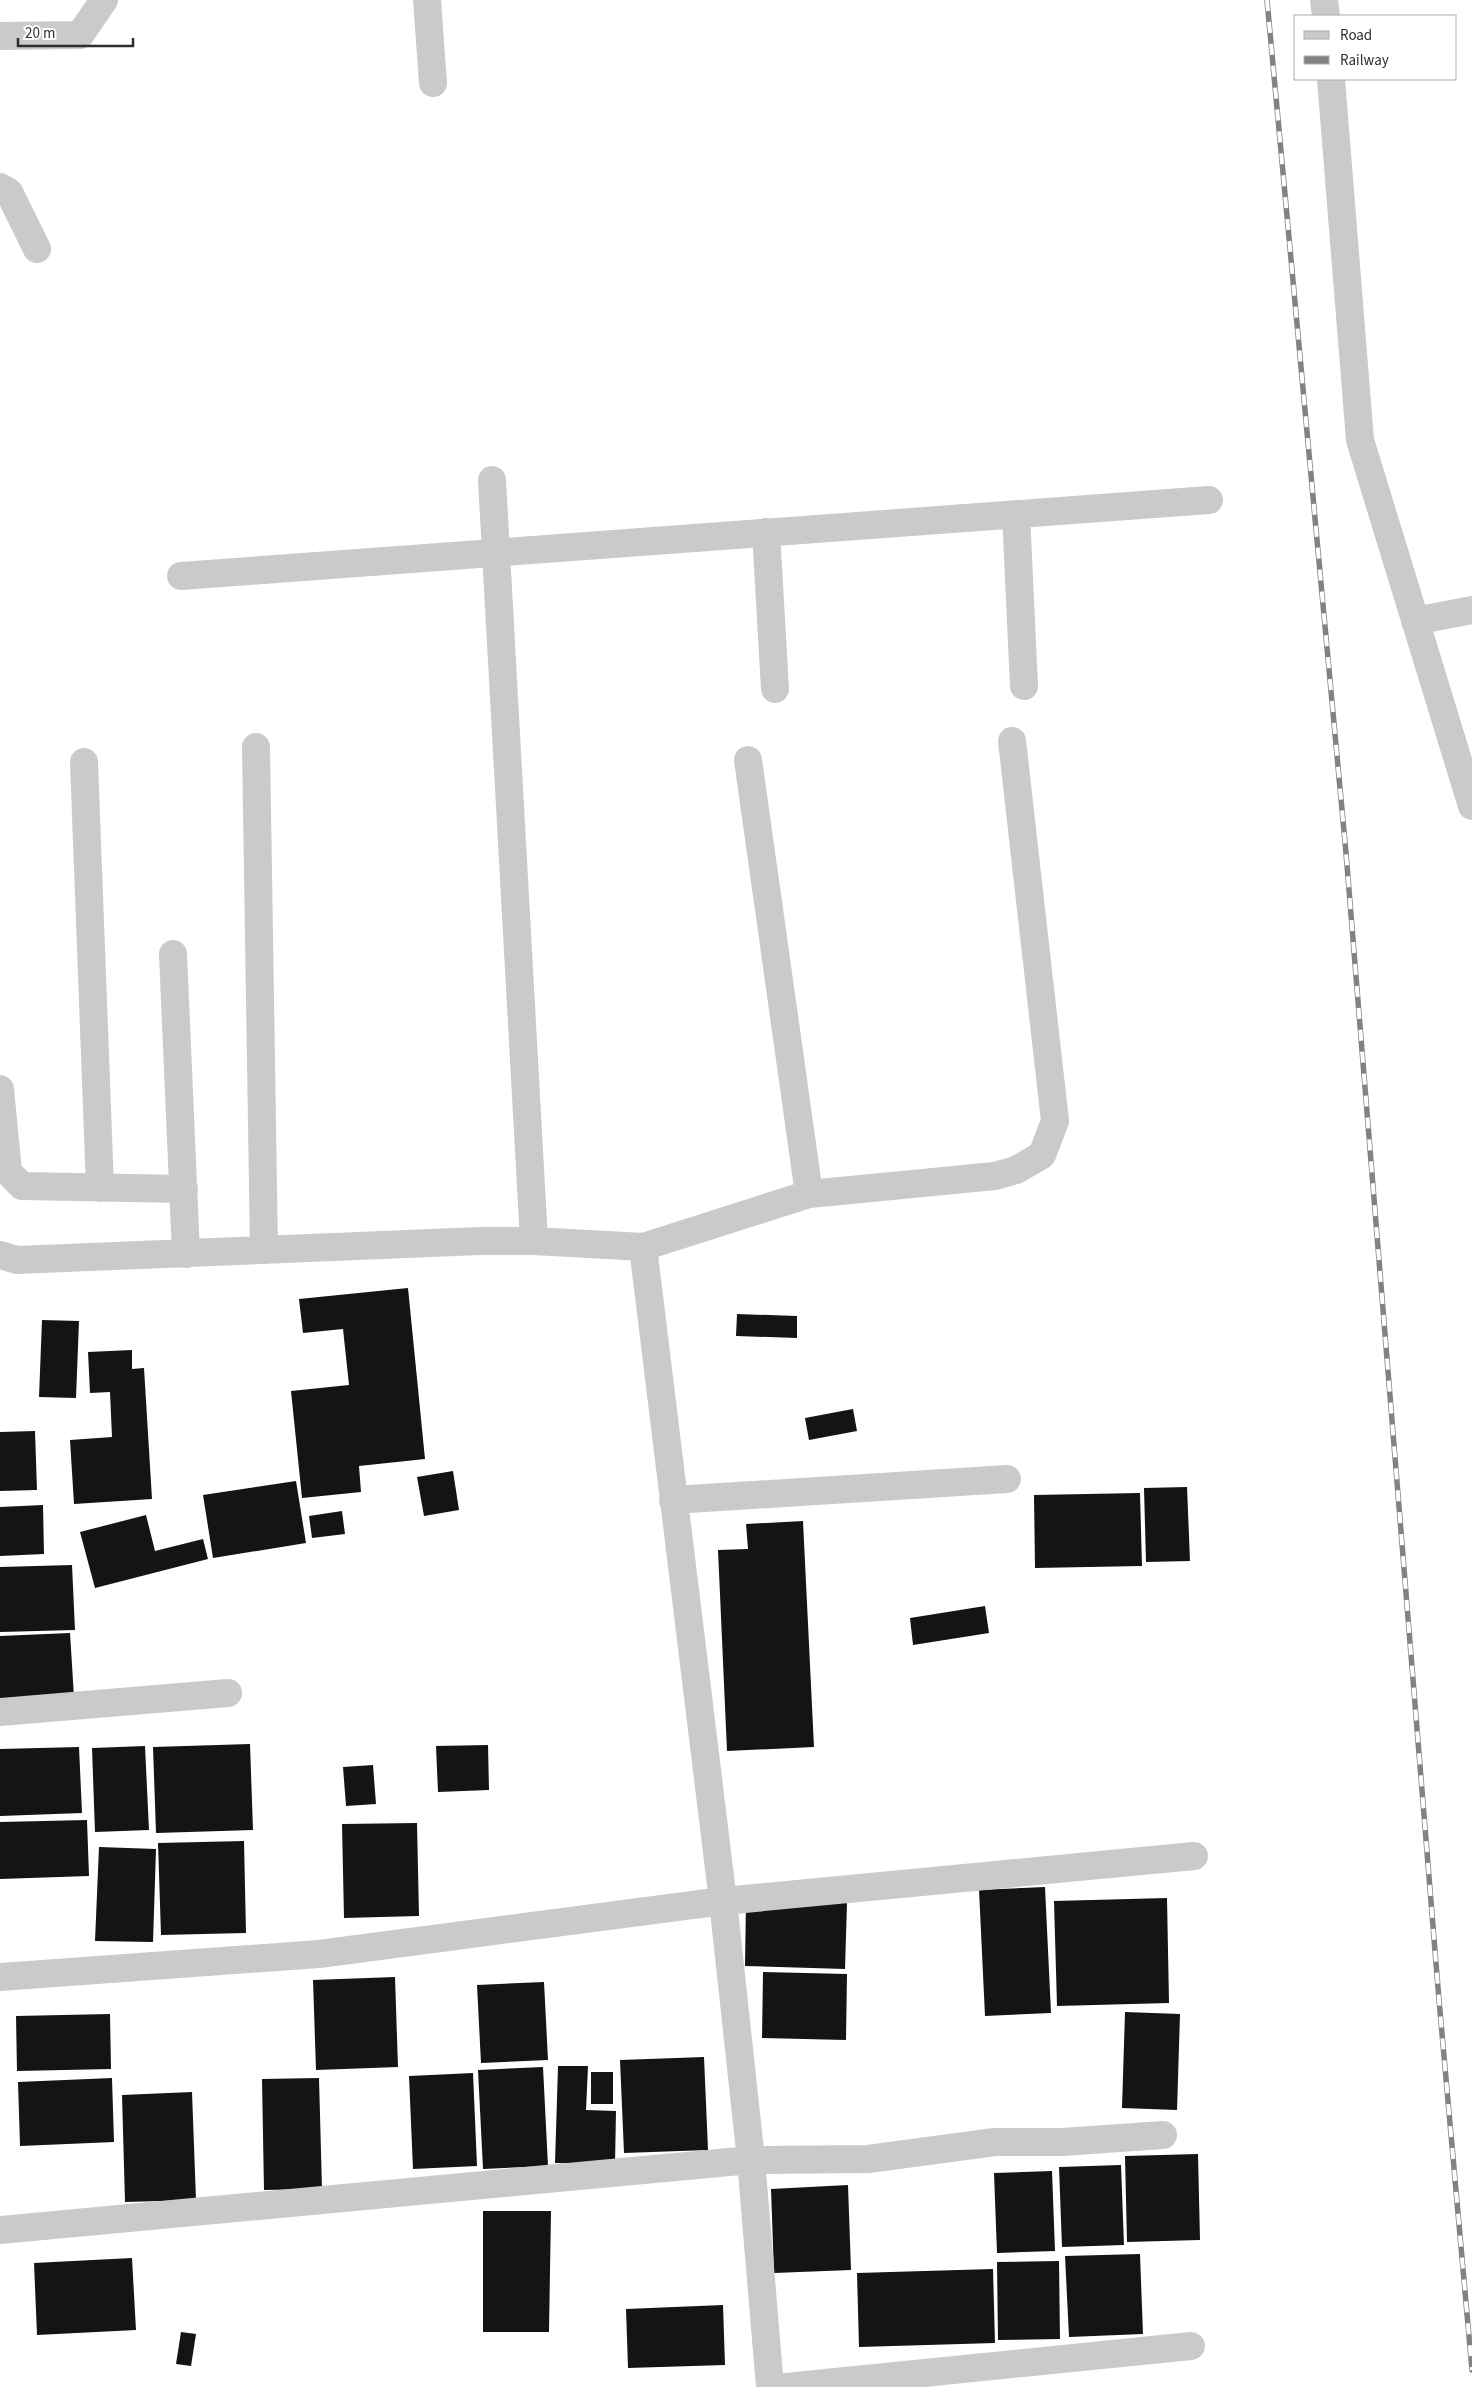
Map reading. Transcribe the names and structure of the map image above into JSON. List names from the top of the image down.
{
  "legend": ["Road", "Railway"],
  "scale_bar": "20 m"
}
